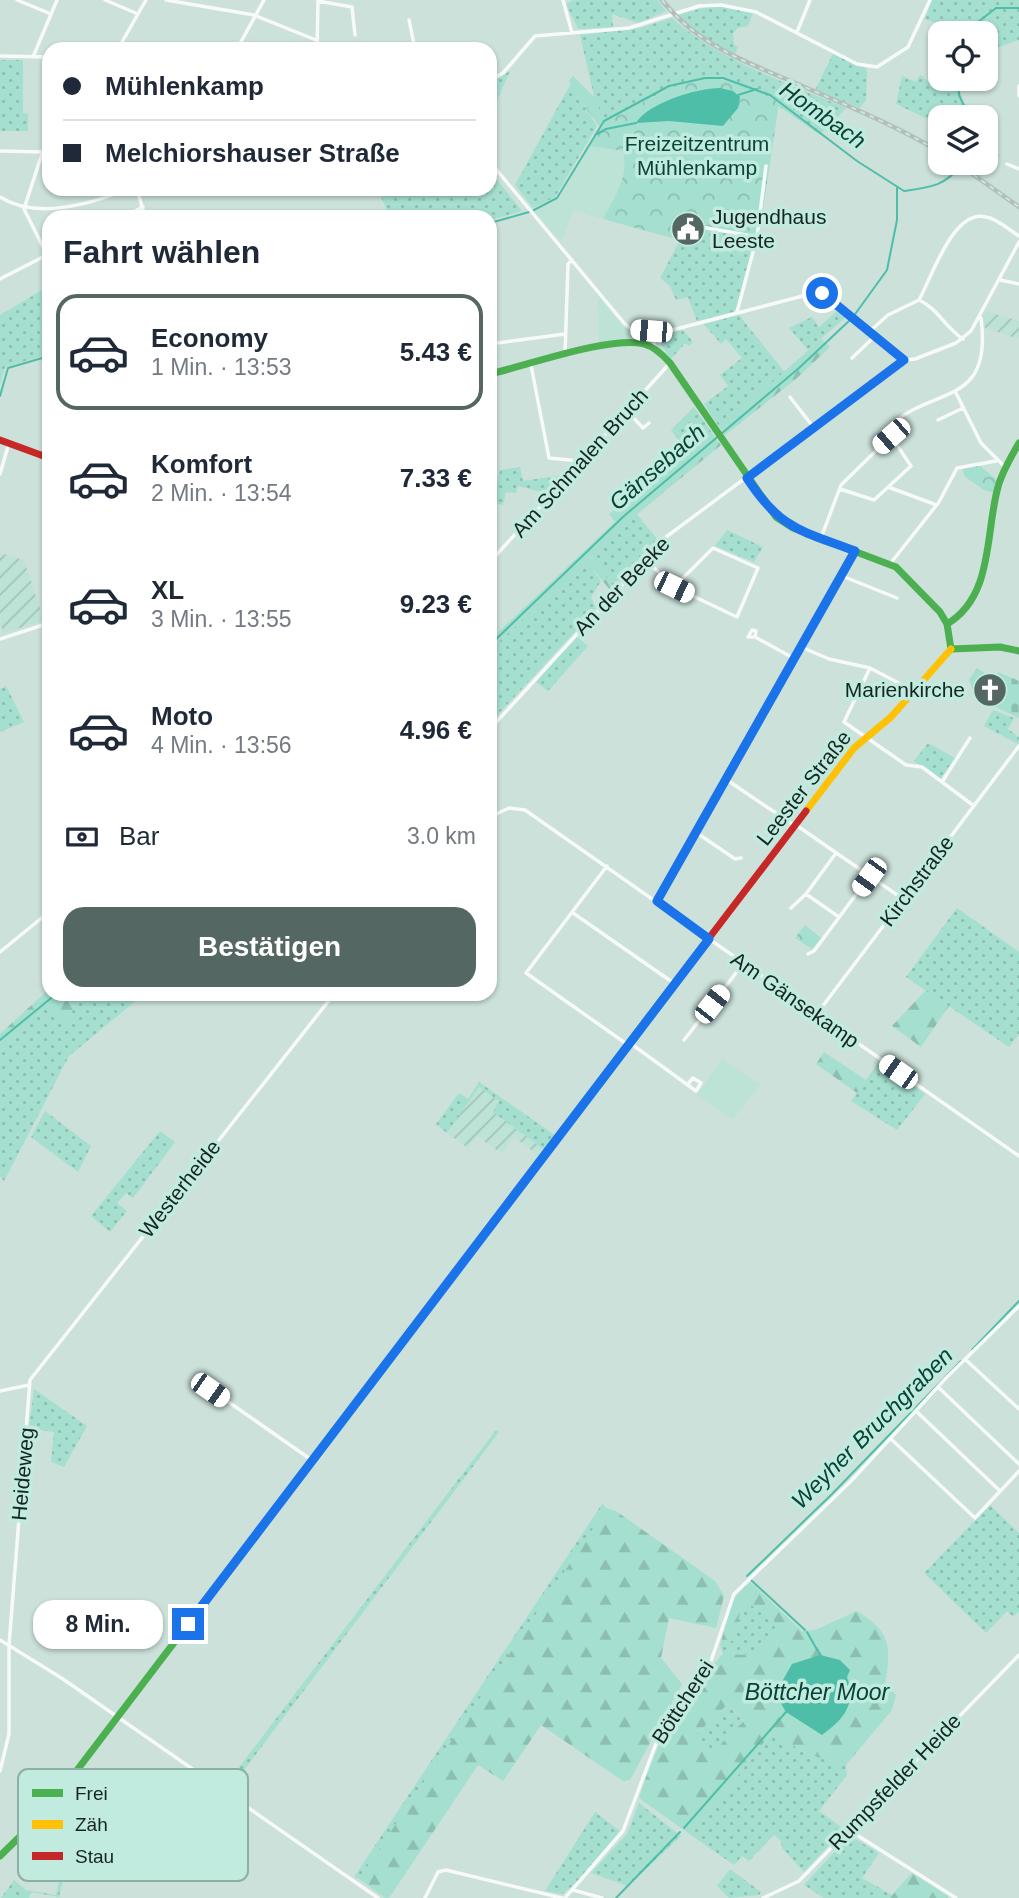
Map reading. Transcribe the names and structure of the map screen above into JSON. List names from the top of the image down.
{
  "streets": {
    "street": [
      "Am Schmalen Bruch",
      "An der Beeke",
      "Leester Straße",
      "Kirchstraße",
      "Am Gänsekamp",
      "Westerheide",
      "Heideweg",
      "Böttcherei",
      "Rumpsfelder Heide"
    ]
  },
  "crossings": [
    ["Leester Straße", "Am Gänsekamp"],
    ["Kirchstraße", "Am Gänsekamp"],
    ["Westerheide", "Heideweg"]
  ],
  "water": [
    "Hombach",
    "Gänsebach",
    "Weyher Bruchgraben",
    "Böttcher Moor"
  ],
  "parks": ["Freizeitzentrum Mühlenkamp"],
  "places": {
    "public building": ["Jugendhaus Leeste"],
    "church": ["Marienkirche"]
  },
  "legend": ["Frei", "Zäh", "Stau"],
  "page": {
    "banner": ["Mühlenkamp", "Melchiorshauser Straße"],
    "heading": "Fahrt wählen",
    "list": [
      {
        "name": "Economy",
        "note": "1 Min. · 13:53",
        "value": "5.43 €"
      },
      {
        "name": "Komfort",
        "note": "2 Min. · 13:54",
        "value": "7.33 €"
      },
      {
        "name": "XL",
        "note": "3 Min. · 13:55",
        "value": "9.23 €"
      },
      {
        "name": "Moto",
        "note": "4 Min. · 13:56",
        "value": "4.96 €"
      }
    ],
    "pay": ["Bar", "3.0 km"],
    "buttons": "Bestätigen",
    "bubble": "8 Min."
  }
}
